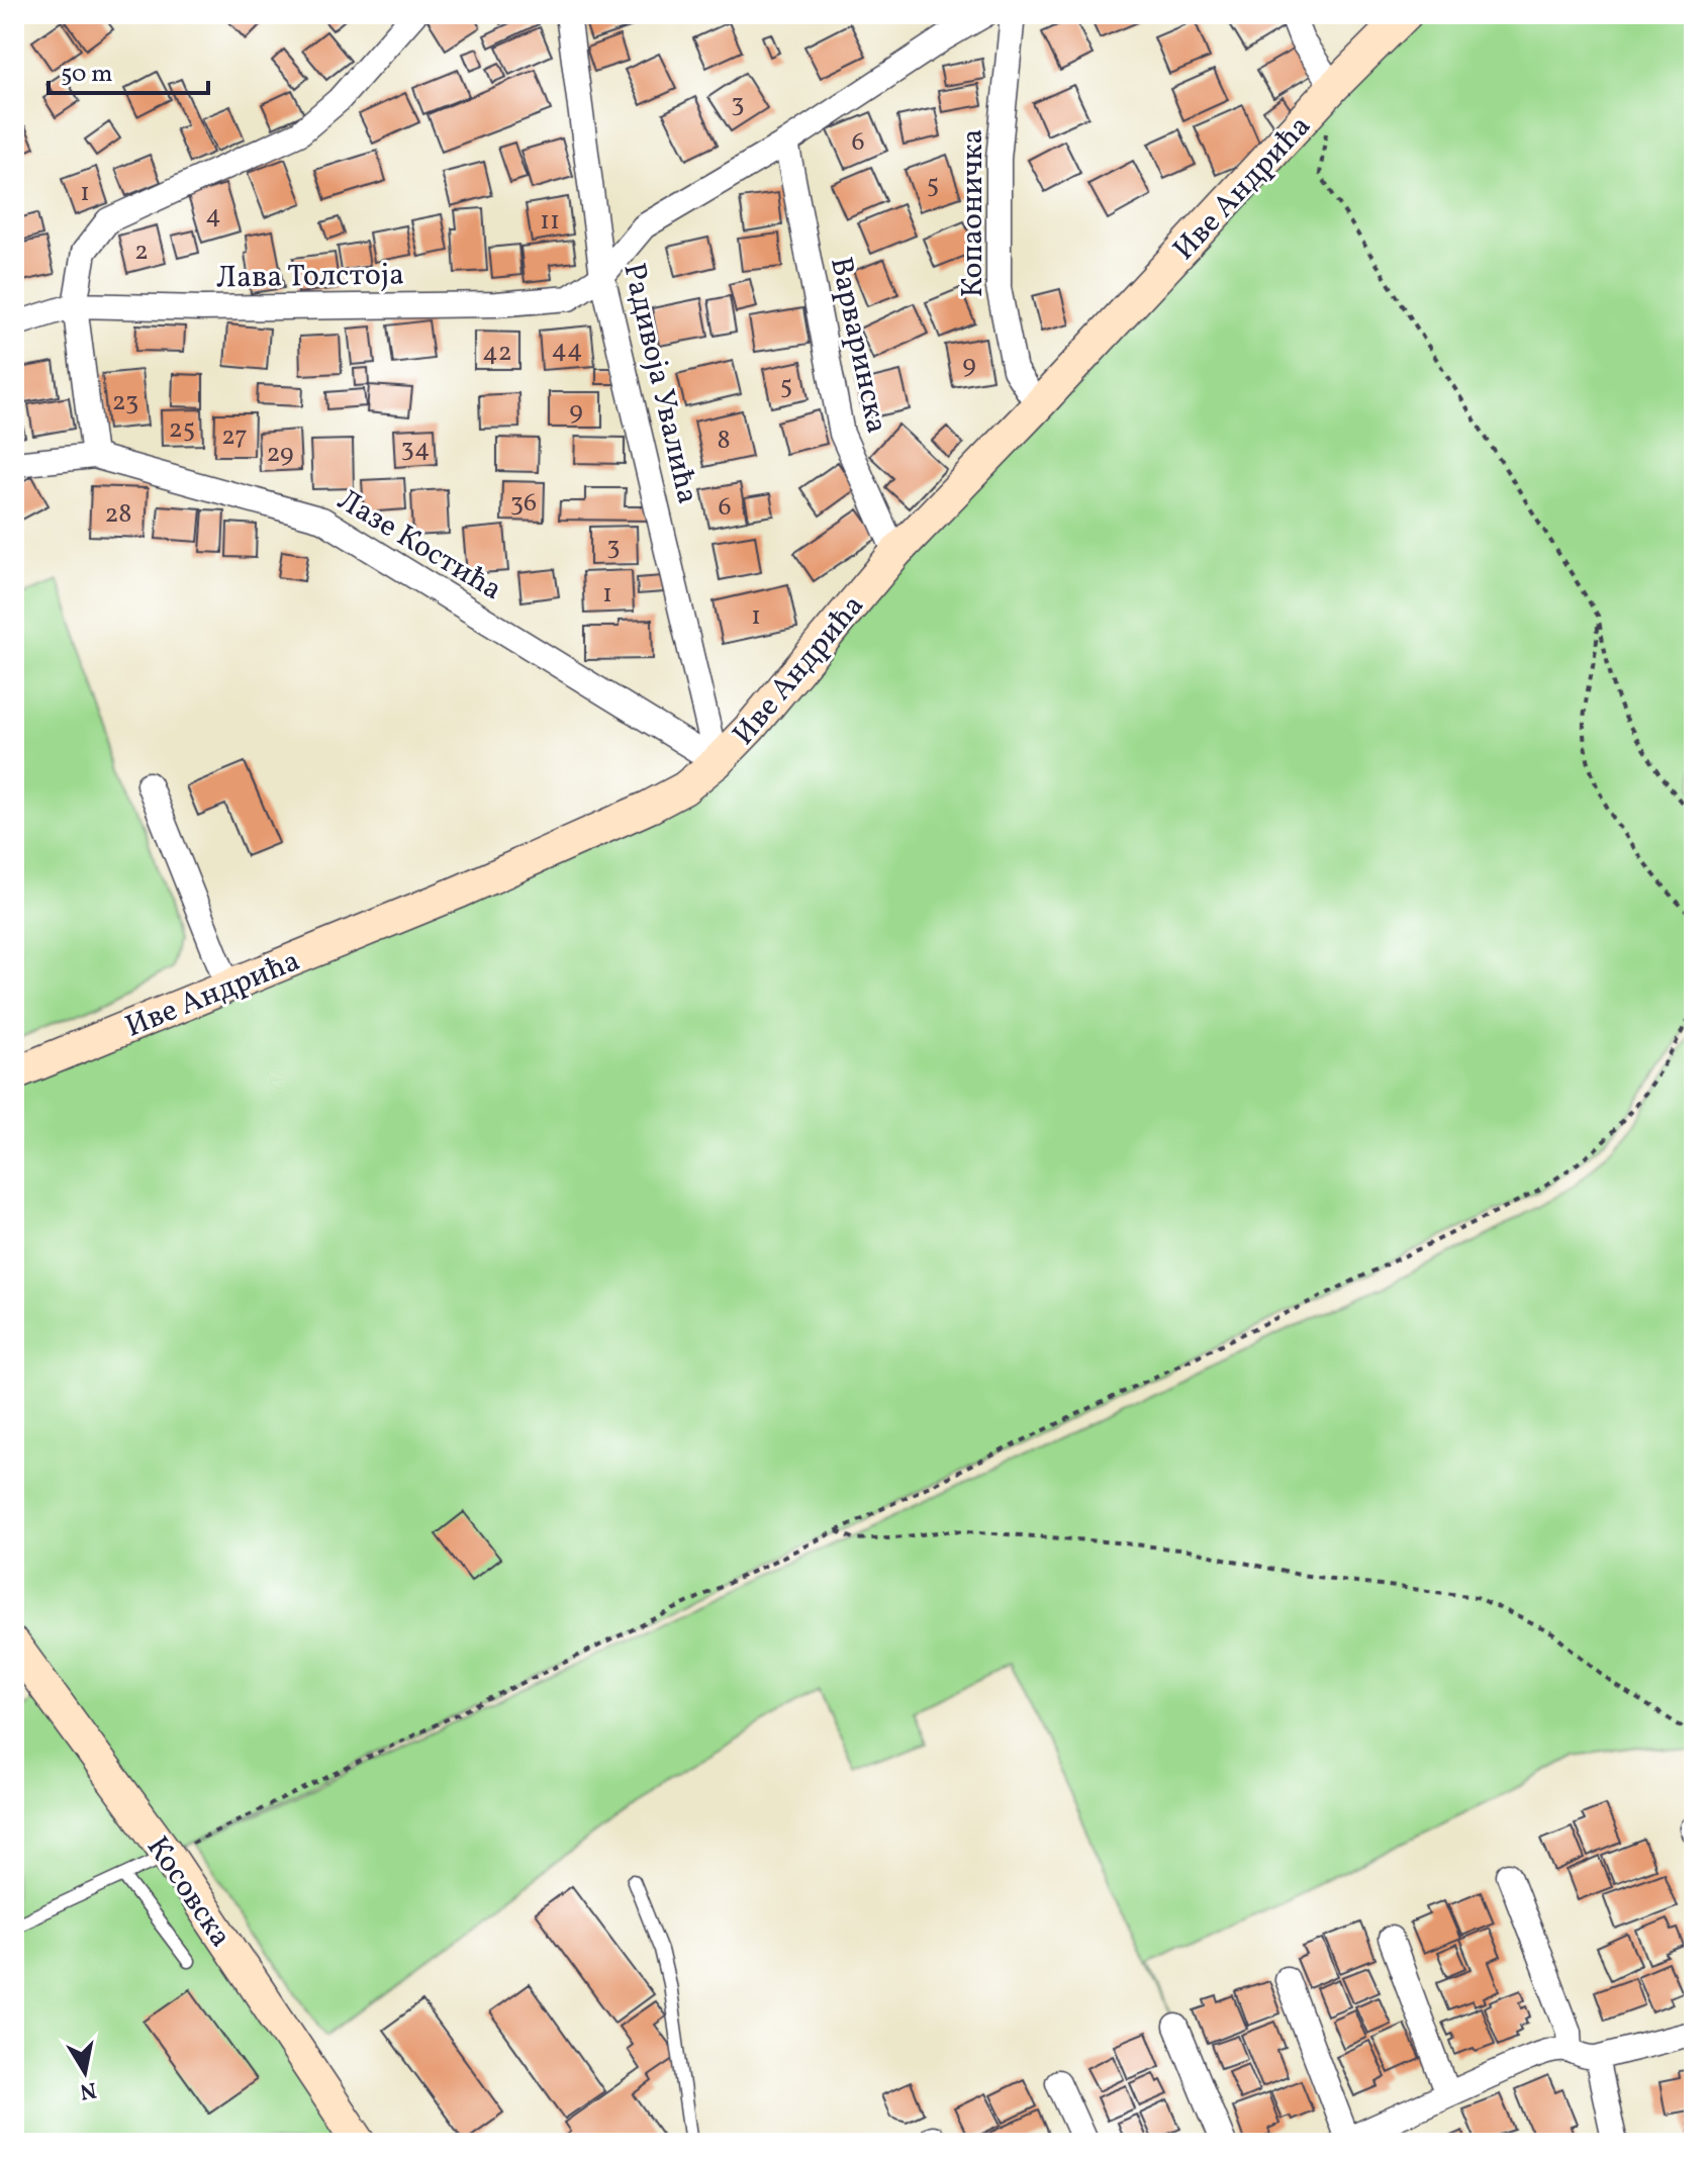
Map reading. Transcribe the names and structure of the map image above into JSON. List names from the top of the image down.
{
  "streets": {
    "street": [
      "Иве Андрића",
      "Копаоничка",
      "Лава Толстоја",
      "Варваринска",
      "Радивоја Увалића",
      "Лазе Костића",
      "Косовска"
    ]
  },
  "crossings": [
    ["Иве Андрића", "Копаоничка"],
    ["Иве Андрића", "Варваринска"],
    ["Иве Андрића", "Радивоја Увалића"],
    ["Иве Андрића", "Лазе Костића"],
    ["Лава Толстоја", "Варваринска"],
    ["Лава Толстоја", "Радивоја Увалића"],
    ["Радивоја Увалића", "Лазе Костића"]
  ],
  "house_numbers": [
    "3",
    "6",
    "5",
    "1",
    "4",
    "11",
    "2",
    "44",
    "42",
    "9",
    "5",
    "23",
    "9",
    "25",
    "27",
    "8",
    "34",
    "29",
    "36",
    "6",
    "28",
    "3",
    "1",
    "1"
  ],
  "scale_bar": "50 m",
  "north": "bottom"
}
